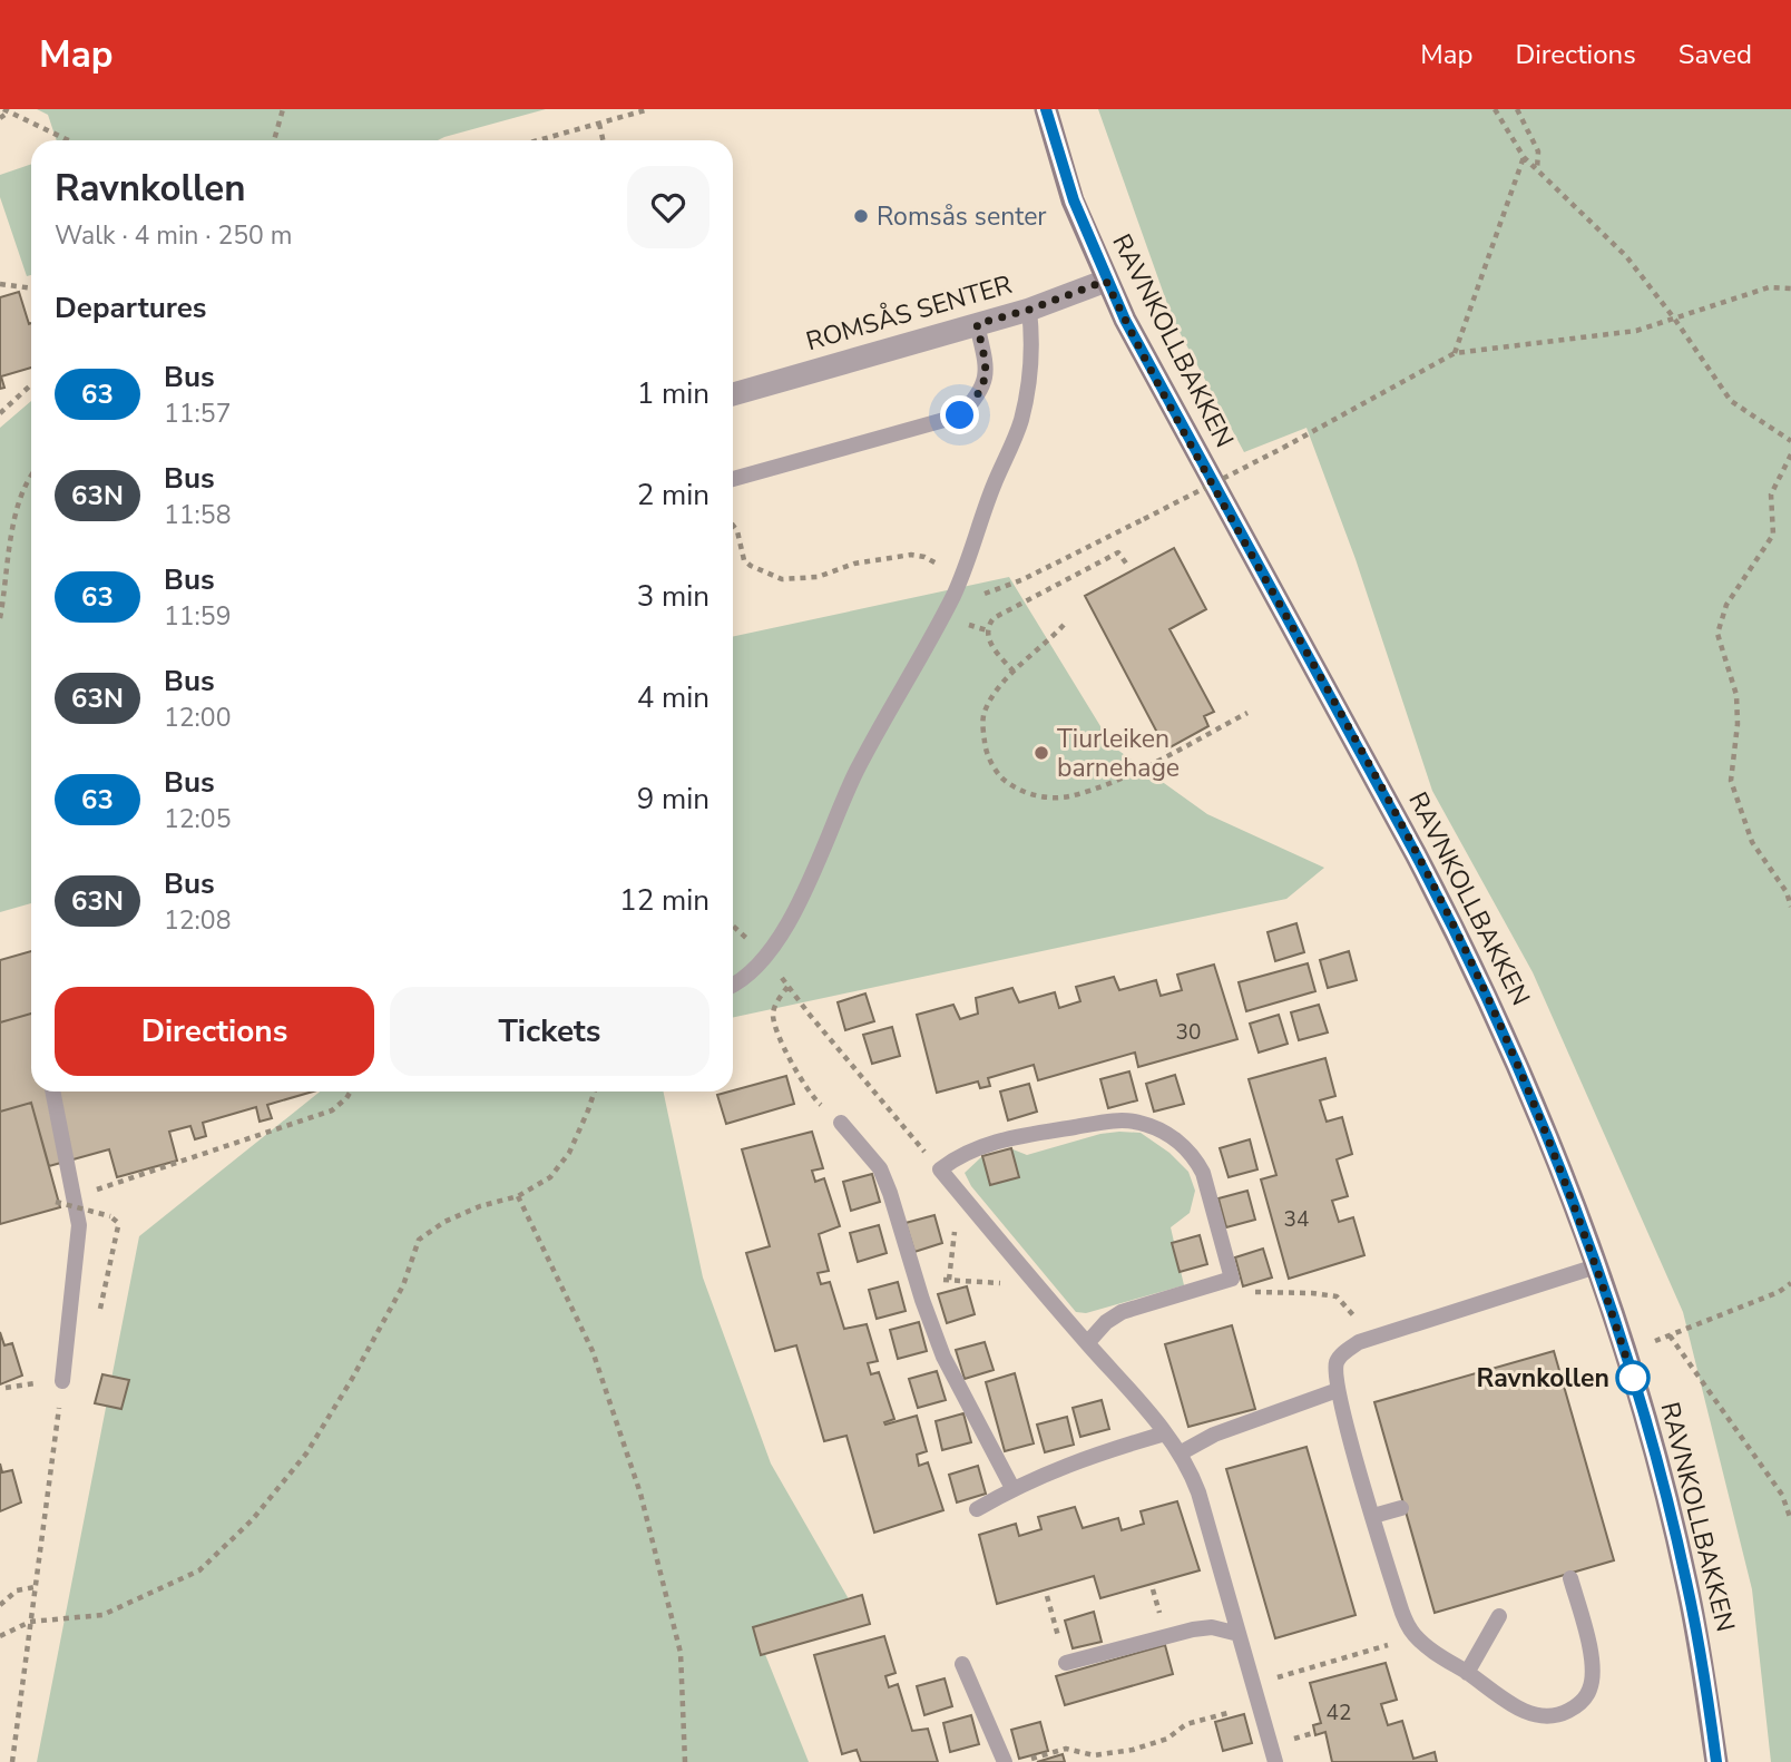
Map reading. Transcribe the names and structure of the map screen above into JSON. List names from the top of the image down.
{
  "streets": {
    "street": ["ROMSÅS SENTER", "RAVNKOLLBAKKEN"]
  },
  "crossings": [
    ["ROMSÅS SENTER", "RAVNKOLLBAKKEN"]
  ],
  "places": ["Romsås senter", "Tiurleiken barnehage", "Ravnkollen"],
  "lines": ["bus line 63"],
  "house_numbers": ["30", "34", "42"],
  "page": {
    "header": "Map",
    "nav": ["Map", "Directions", "Saved"],
    "heading": [
      ["Ravnkollen", "Walk · 4 min · 250 m"],
      "Departures"
    ],
    "list": [
      {
        "mark": "63",
        "name": "Bus",
        "note": "11:57",
        "value": "1 min"
      },
      {
        "mark": "63N",
        "name": "Bus",
        "note": "11:58",
        "value": "2 min"
      },
      {
        "mark": "63",
        "name": "Bus",
        "note": "11:59",
        "value": "3 min"
      },
      {
        "mark": "63N",
        "name": "Bus",
        "note": "12:00",
        "value": "4 min"
      },
      {
        "mark": "63",
        "name": "Bus",
        "note": "12:05",
        "value": "9 min"
      },
      {
        "mark": "63N",
        "name": "Bus",
        "note": "12:08",
        "value": "12 min"
      }
    ],
    "buttons": ["Directions", "Tickets"]
  }
}
